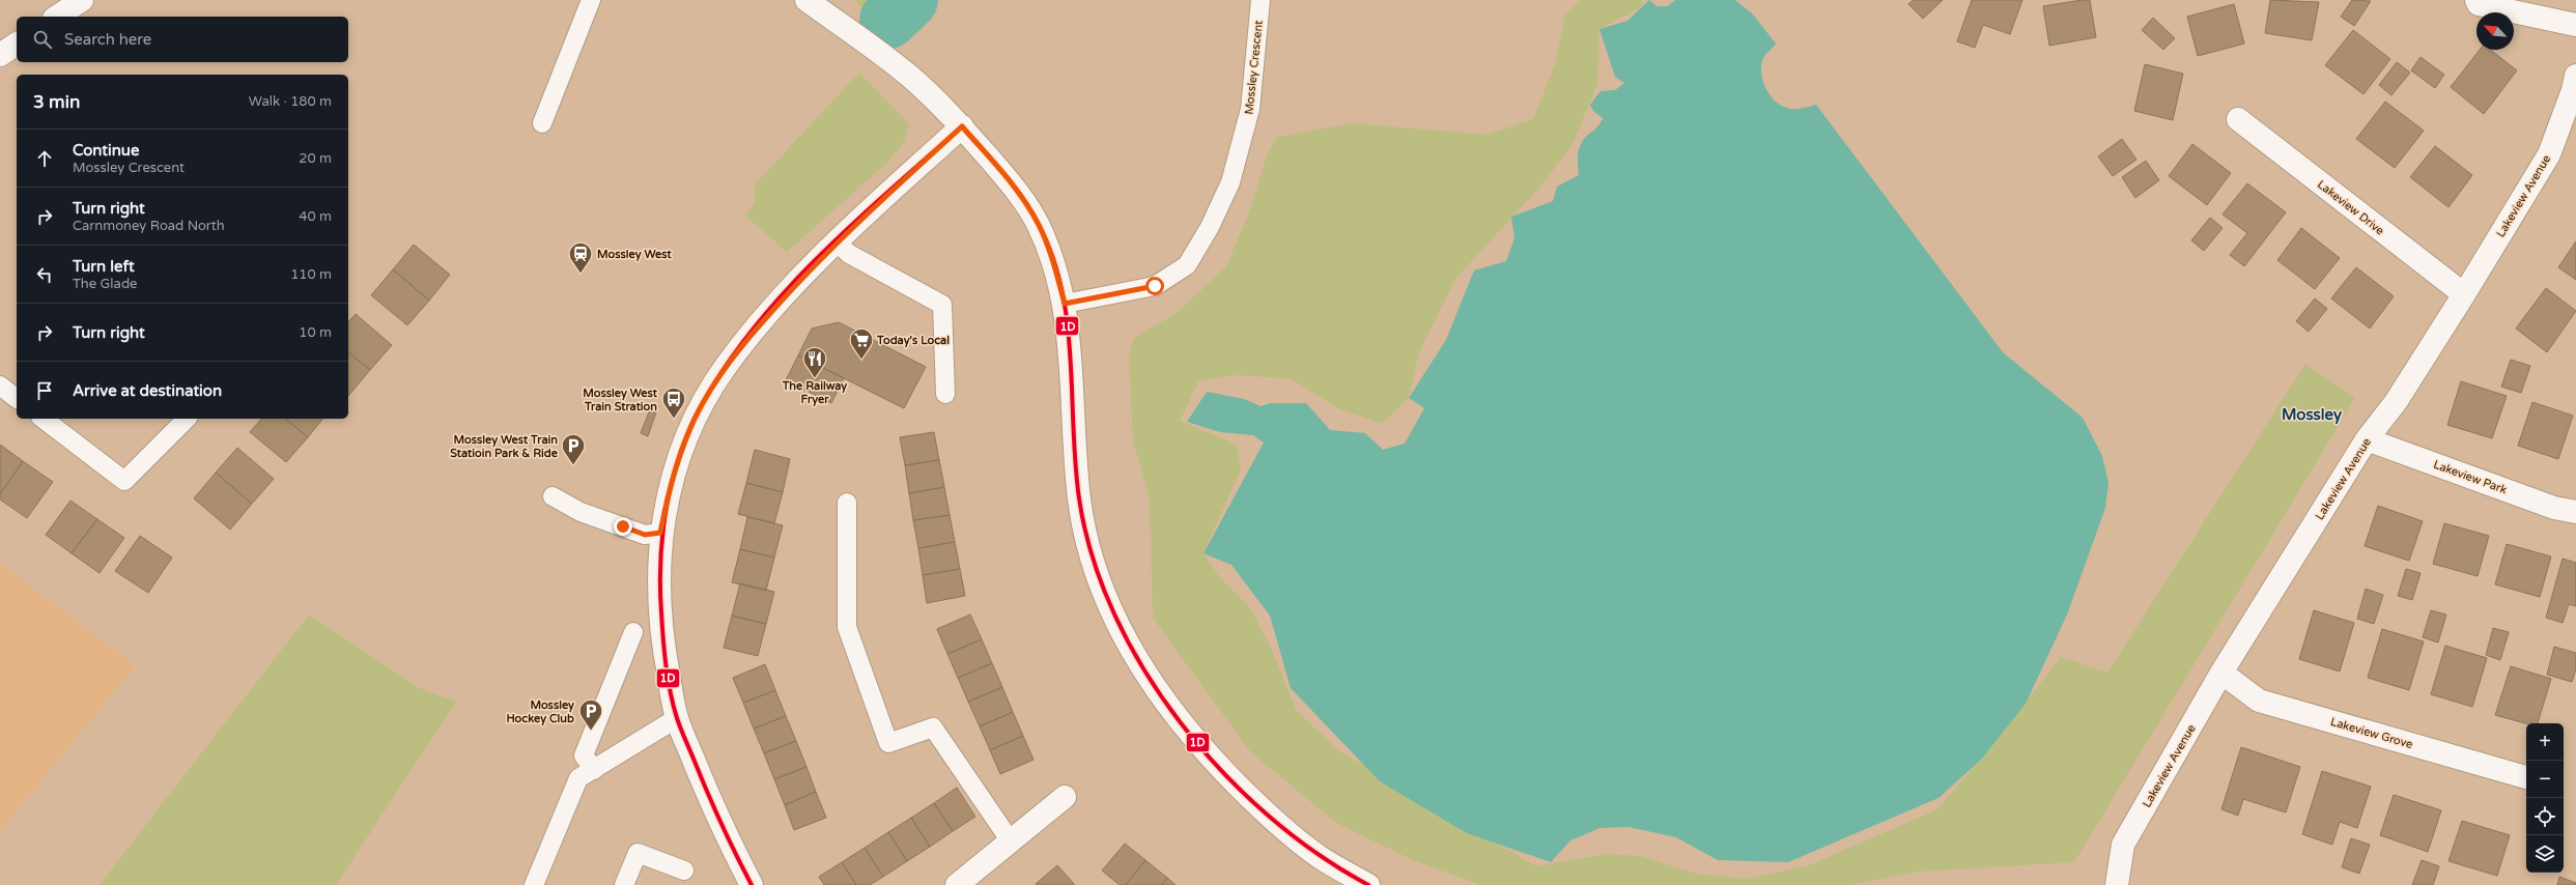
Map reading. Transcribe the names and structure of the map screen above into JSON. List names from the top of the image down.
{
  "streets": {
    "street": [
      "Lakeview Avenue",
      "Lakeview Drive",
      "Lakeview Park",
      "Lakeview Grove"
    ],
    "lane": ["Mossley Crescent"]
  },
  "crossings": [
    ["Lakeview Avenue", "Lakeview Drive"],
    ["Lakeview Avenue", "Lakeview Park"],
    ["Lakeview Avenue", "Lakeview Grove"]
  ],
  "districts": ["Mossley"],
  "places": {
    "station": ["Mossley West"],
    "supermarket": ["Today's Local"],
    "restaurant": ["The Railway Fryer"],
    "bus stop": ["Mossley West Train Stration"],
    "parking": ["Mossley West Train Statioin Park & Ride", "Mossley Hockey Club"]
  },
  "lines": ["transit line 1D"],
  "north": "top left",
  "page": {
    "search": "Search here",
    "heading": ["3 min", "Walk · 180 m"],
    "list": [
      ["Continue", "Mossley Crescent", "20 m"],
      ["Turn right", "Carnmoney Road North", "40 m"],
      ["Turn left", "The Glade", "110 m"],
      ["Turn right", "10 m"],
      "Arrive at destination"
    ],
    "map_buttons": ["+", "−"]
  }
}
